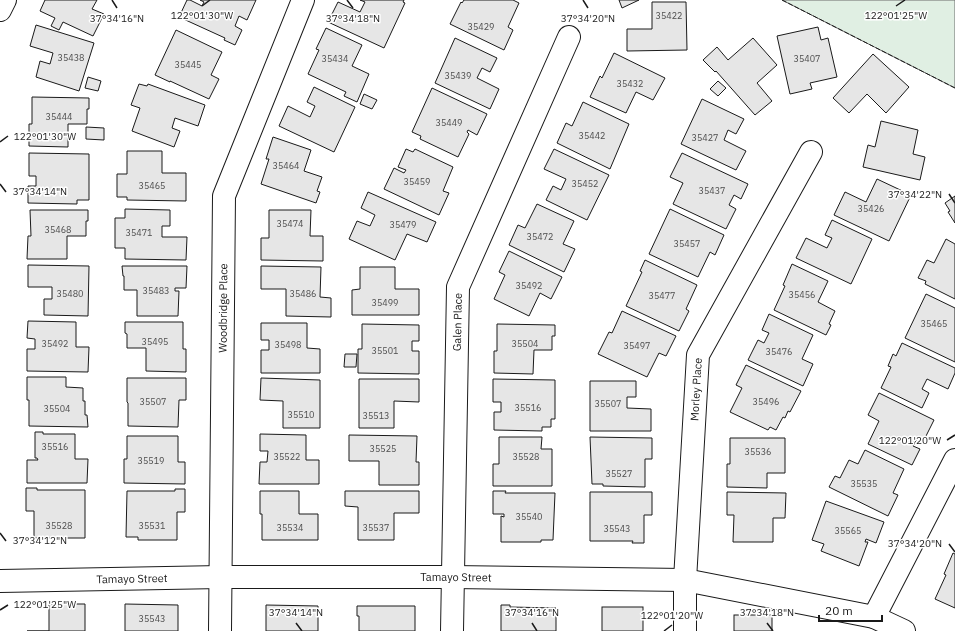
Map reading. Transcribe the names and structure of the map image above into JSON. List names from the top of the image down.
{
  "streets": {
    "street": [
      "Woodbridge Place",
      "Galen Place",
      "Morley Place",
      "Tamayo Street"
    ]
  },
  "crossings": [
    ["Woodbridge Place", "Tamayo Street"],
    ["Galen Place", "Tamayo Street"],
    ["Morley Place", "Tamayo Street"]
  ],
  "house_numbers": [
    "35422",
    "35429",
    "35438",
    "35434",
    "35407",
    "35445",
    "35439",
    "35432",
    "35444",
    "35449",
    "35442",
    "35427",
    "35464",
    "35459",
    "35452",
    "35465",
    "35437",
    "35426",
    "35474",
    "35479",
    "35468",
    "35471",
    "35472",
    "35457",
    "35492",
    "35483",
    "35480",
    "35486",
    "35456",
    "35477",
    "35499",
    "35465",
    "35495",
    "35492",
    "35504",
    "35498",
    "35497",
    "35501",
    "35476",
    "35507",
    "35496",
    "35507",
    "35516",
    "35504",
    "35510",
    "35513",
    "35516",
    "35525",
    "35536",
    "35522",
    "35528",
    "35519",
    "35527",
    "35535",
    "35540",
    "35528",
    "35531",
    "35534",
    "35537",
    "35543",
    "35565",
    "35543"
  ],
  "scale_bar": "20 m",
  "coordinates": [
    "122°01'30\"W",
    "122°01'25\"W",
    "37°34'20\"N",
    "37°34'16\"N",
    "37°34'18\"N",
    "37°34'14\"N",
    "37°34'22\"N",
    "122°01'20\"W",
    "37°34'12\"N"
  ]
}
